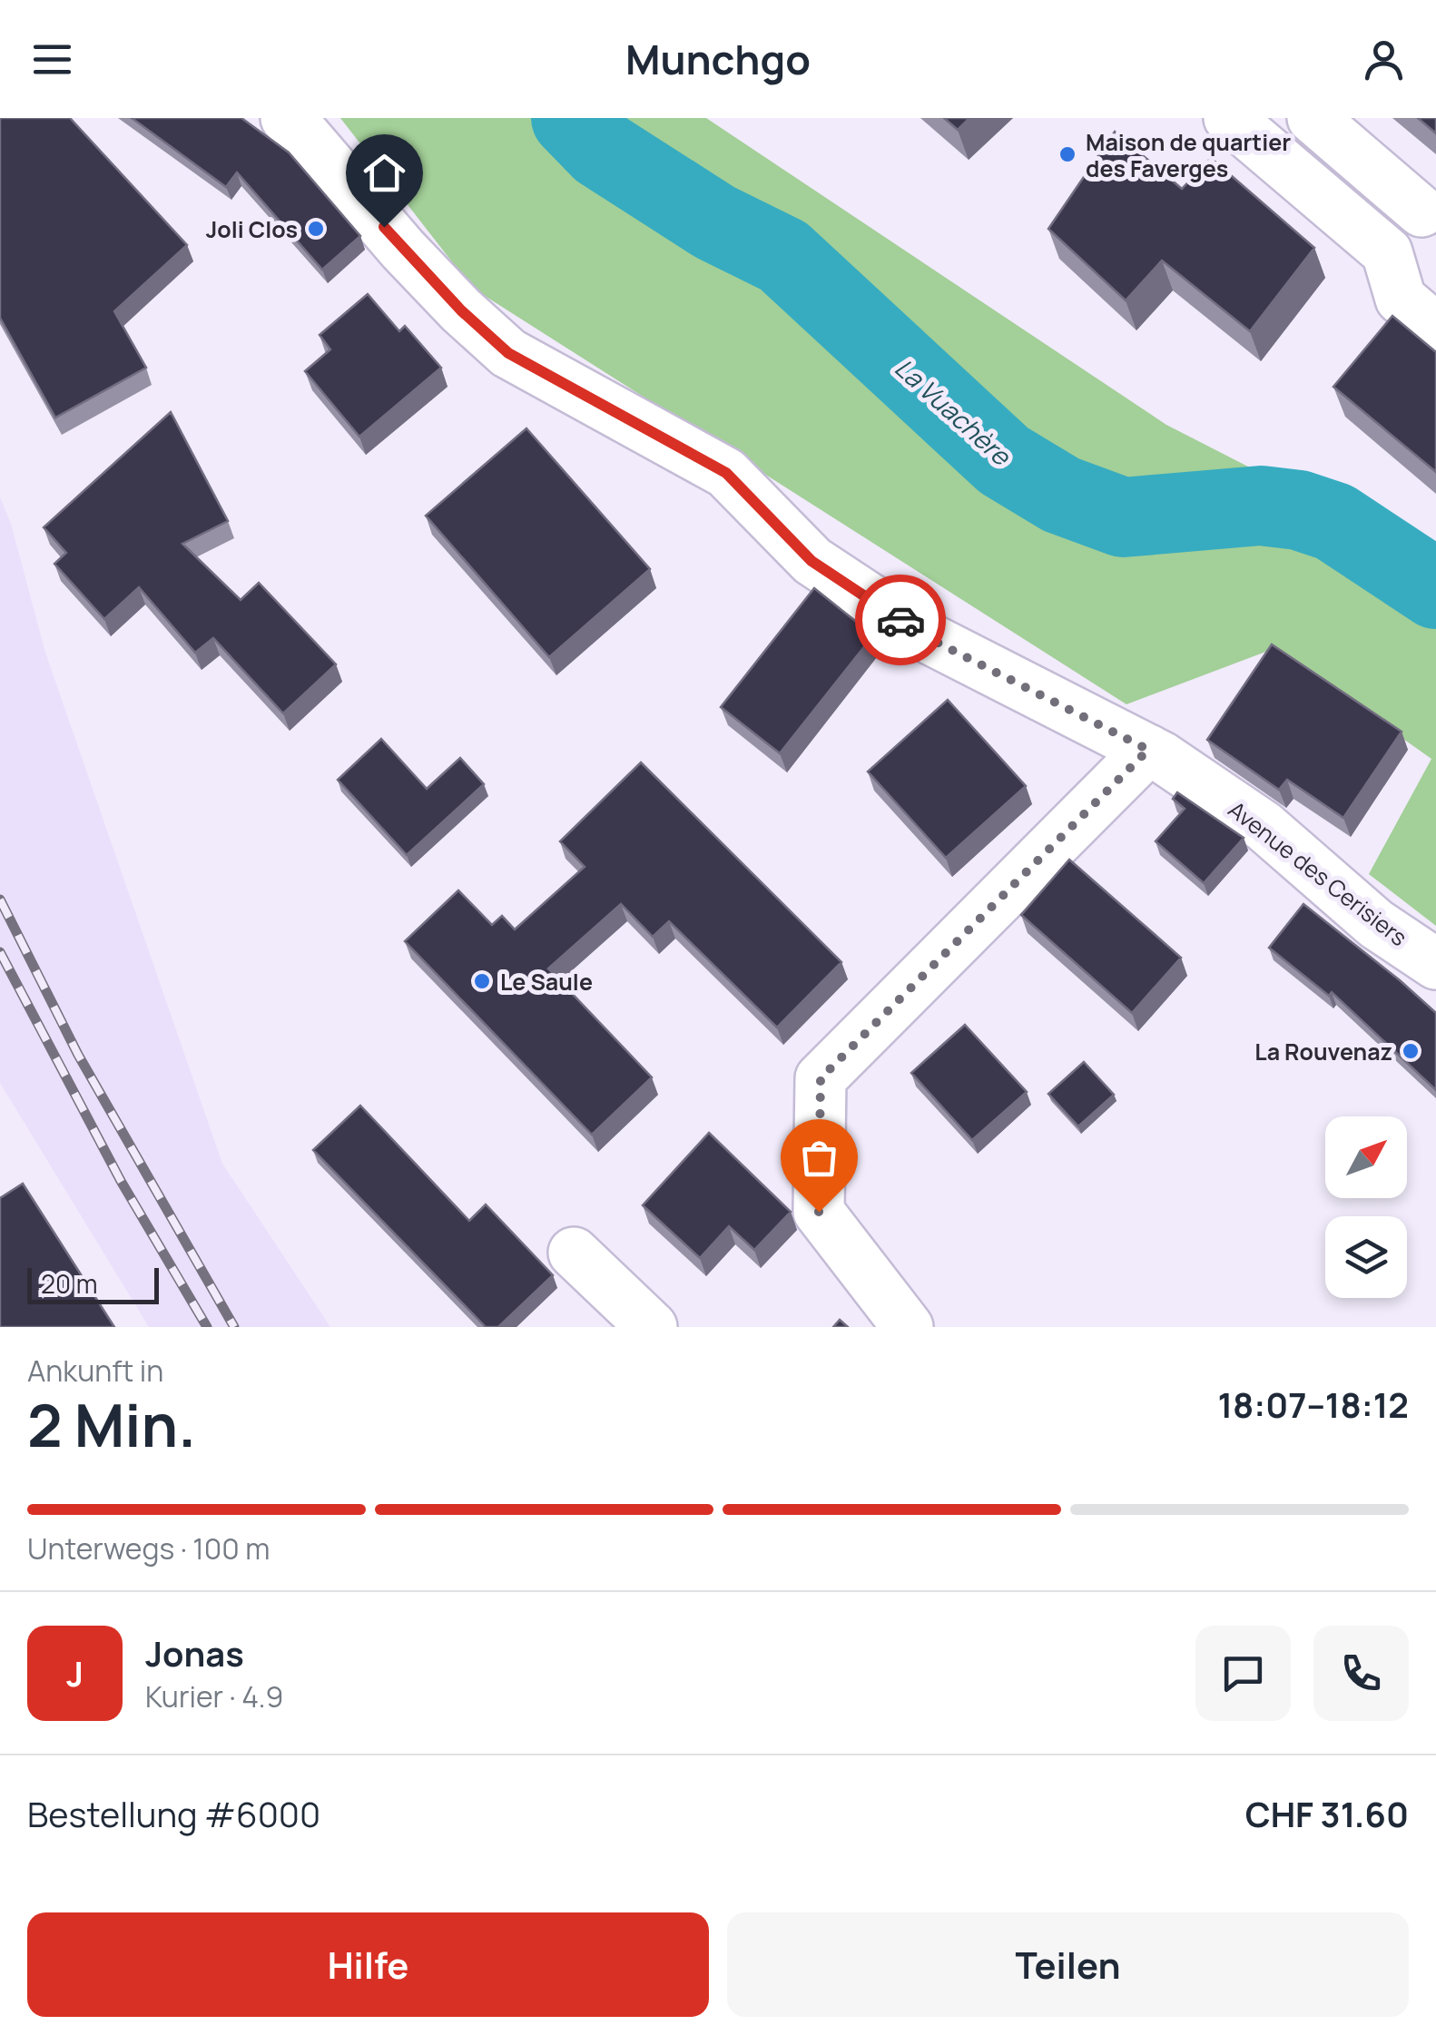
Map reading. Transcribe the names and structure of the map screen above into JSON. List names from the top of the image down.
{
  "streets": {
    "street": ["Avenue des Cerisiers"]
  },
  "water": ["La Vuachère"],
  "places": [
    "Maison de quartier des Faverges",
    "Joli Clos",
    "Le Saule",
    "La Rouvenaz"
  ],
  "scale_bar": "20 m",
  "north": "top right",
  "page": {
    "header": "Munchgo",
    "scale": "20 m",
    "heading": ["2 Min.", "Ankunft in", "18:07–18:12"],
    "panel": [
      "Jonas",
      "Kurier · 4.9",
      "Bestellung #6000",
      "CHF 31.60"
    ],
    "bar": "Unterwegs · 100 m",
    "round": "J",
    "buttons": ["Hilfe", "Teilen"]
  }
}
